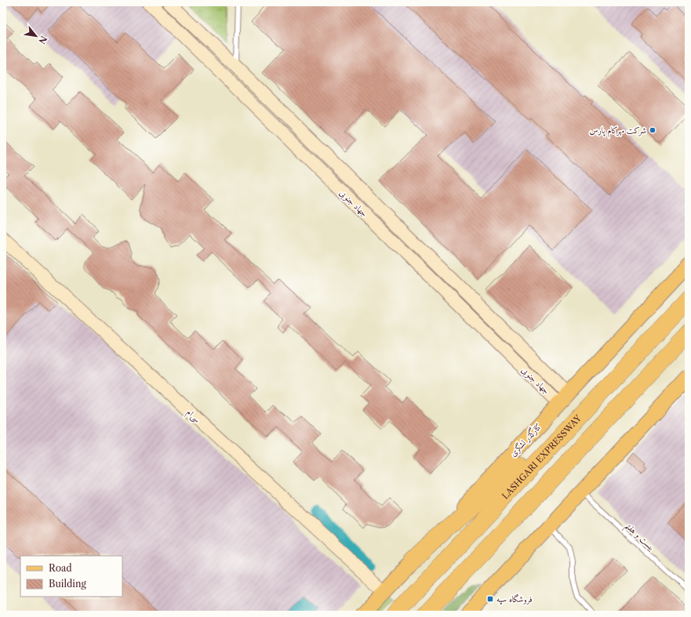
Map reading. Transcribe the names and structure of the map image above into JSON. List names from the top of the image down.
{
  "streets": {
    "highway": ["LASHGARI EXPRESSWAY"],
    "main road": ["کنارگذر لشگری"],
    "street": ["جهاد جنوبی", "سی‌ام"],
    "lane": ["بیست و هفتم"]
  },
  "crossings": [
    ["جهاد جنوبی", "کنارگذر لشگری"],
    ["سی‌ام", "کنارگذر لشگری"]
  ],
  "places": {
    "other": ["شرکت مهرکام پارس"],
    "transit": ["فروشگاه سپه"]
  },
  "legend": ["Road", "Building"],
  "north": "bottom right"
}
